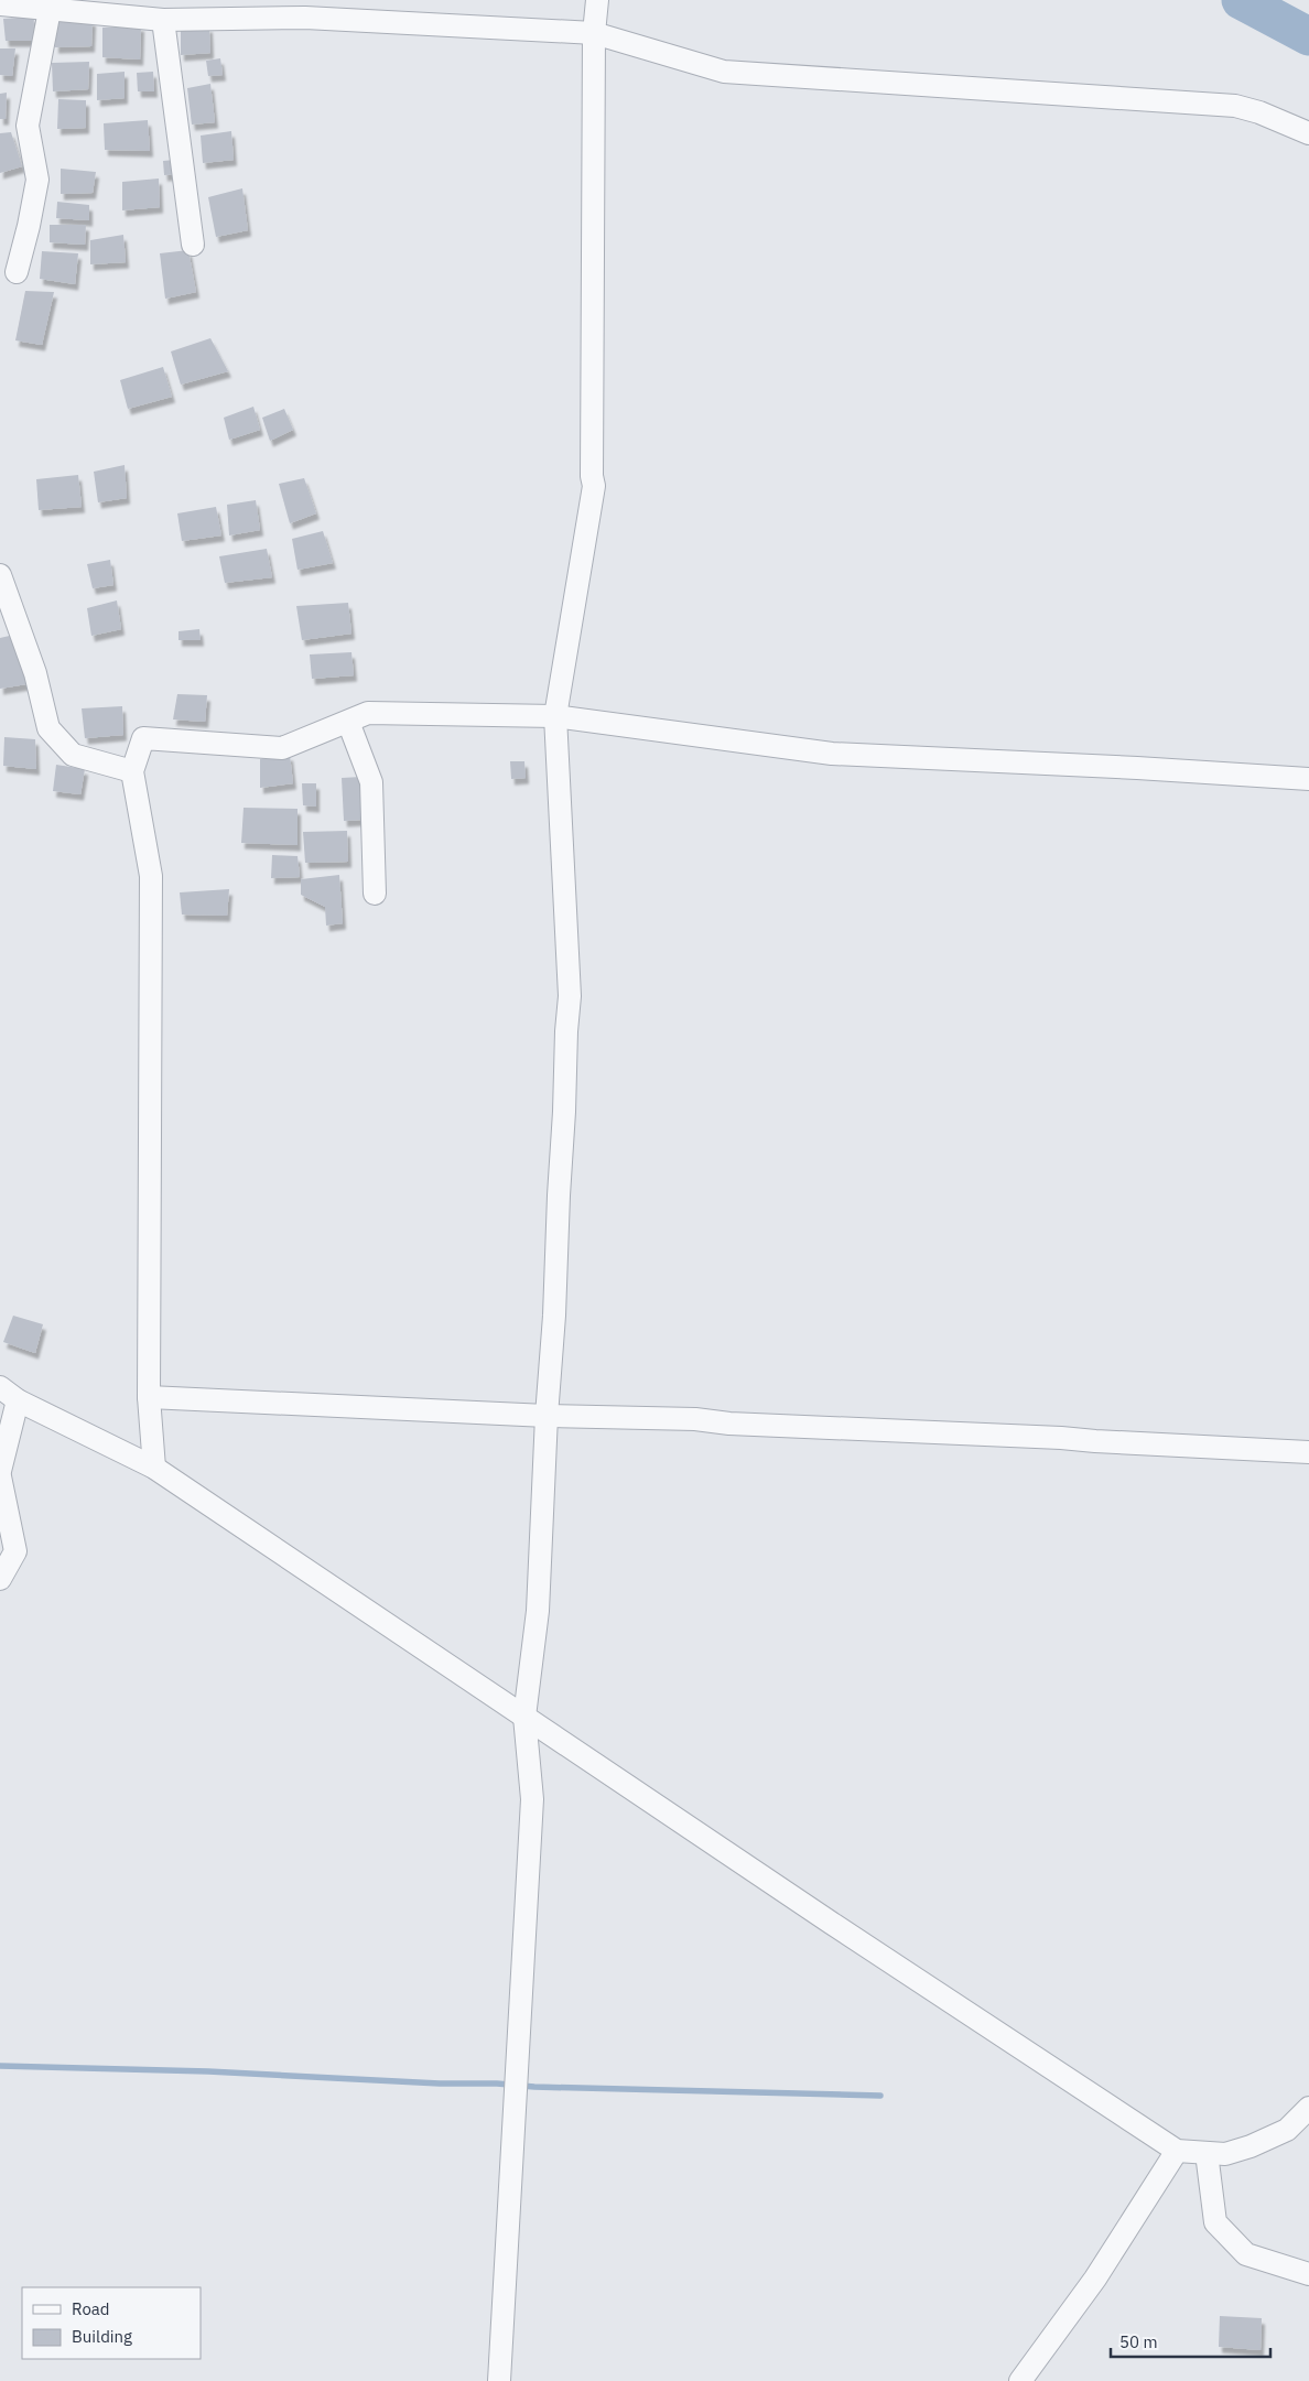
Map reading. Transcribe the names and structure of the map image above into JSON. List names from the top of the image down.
{
  "legend": ["Road", "Building"],
  "scale_bar": "50 m"
}
